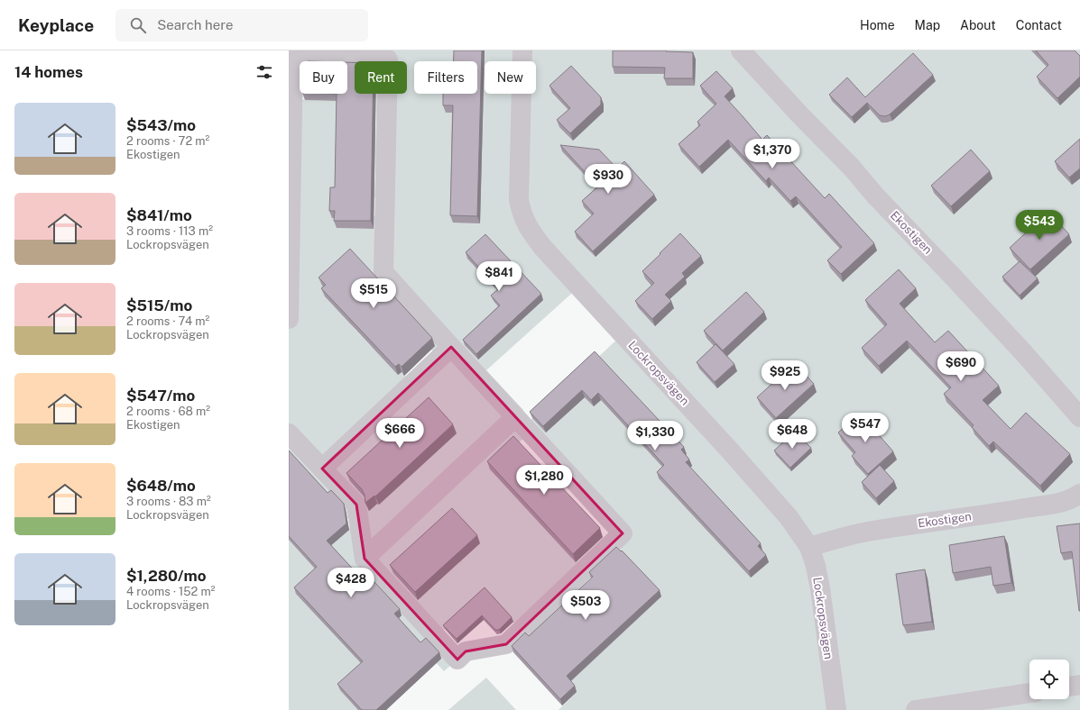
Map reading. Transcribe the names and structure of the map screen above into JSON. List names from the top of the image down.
{
  "streets": {
    "street": ["Ekostigen", "Lockropsvägen"]
  },
  "crossings": [
    ["Ekostigen", "Lockropsvägen"]
  ],
  "page": {
    "header": "Keyplace",
    "search": "Search here",
    "nav": [
      "Home",
      "Map",
      "About",
      "Contact"
    ],
    "heading": "14 homes",
    "chip": [
      "Buy",
      "Rent",
      "Filters",
      "New"
    ],
    "list": [
      {
        "name": "$543/mo",
        "note": "2 rooms · 72 m² · Ekostigen"
      },
      {
        "name": "$841/mo",
        "note": "3 rooms · 113 m² · Lockropsvägen"
      },
      {
        "name": "$515/mo",
        "note": "2 rooms · 74 m² · Lockropsvägen"
      },
      {
        "name": "$547/mo",
        "note": "2 rooms · 68 m² · Ekostigen"
      },
      {
        "name": "$648/mo",
        "note": "3 rooms · 83 m² · Lockropsvägen"
      },
      {
        "name": "$1,280/mo",
        "note": "4 rooms · 152 m² · Lockropsvägen"
      }
    ],
    "price": [
      "$1,370",
      "$930",
      "$543",
      "$841",
      "$515",
      "$690",
      "$925",
      "$547",
      "$666",
      "$648",
      "$1,330",
      "$1,280",
      "$428",
      "$503"
    ]
  }
}
